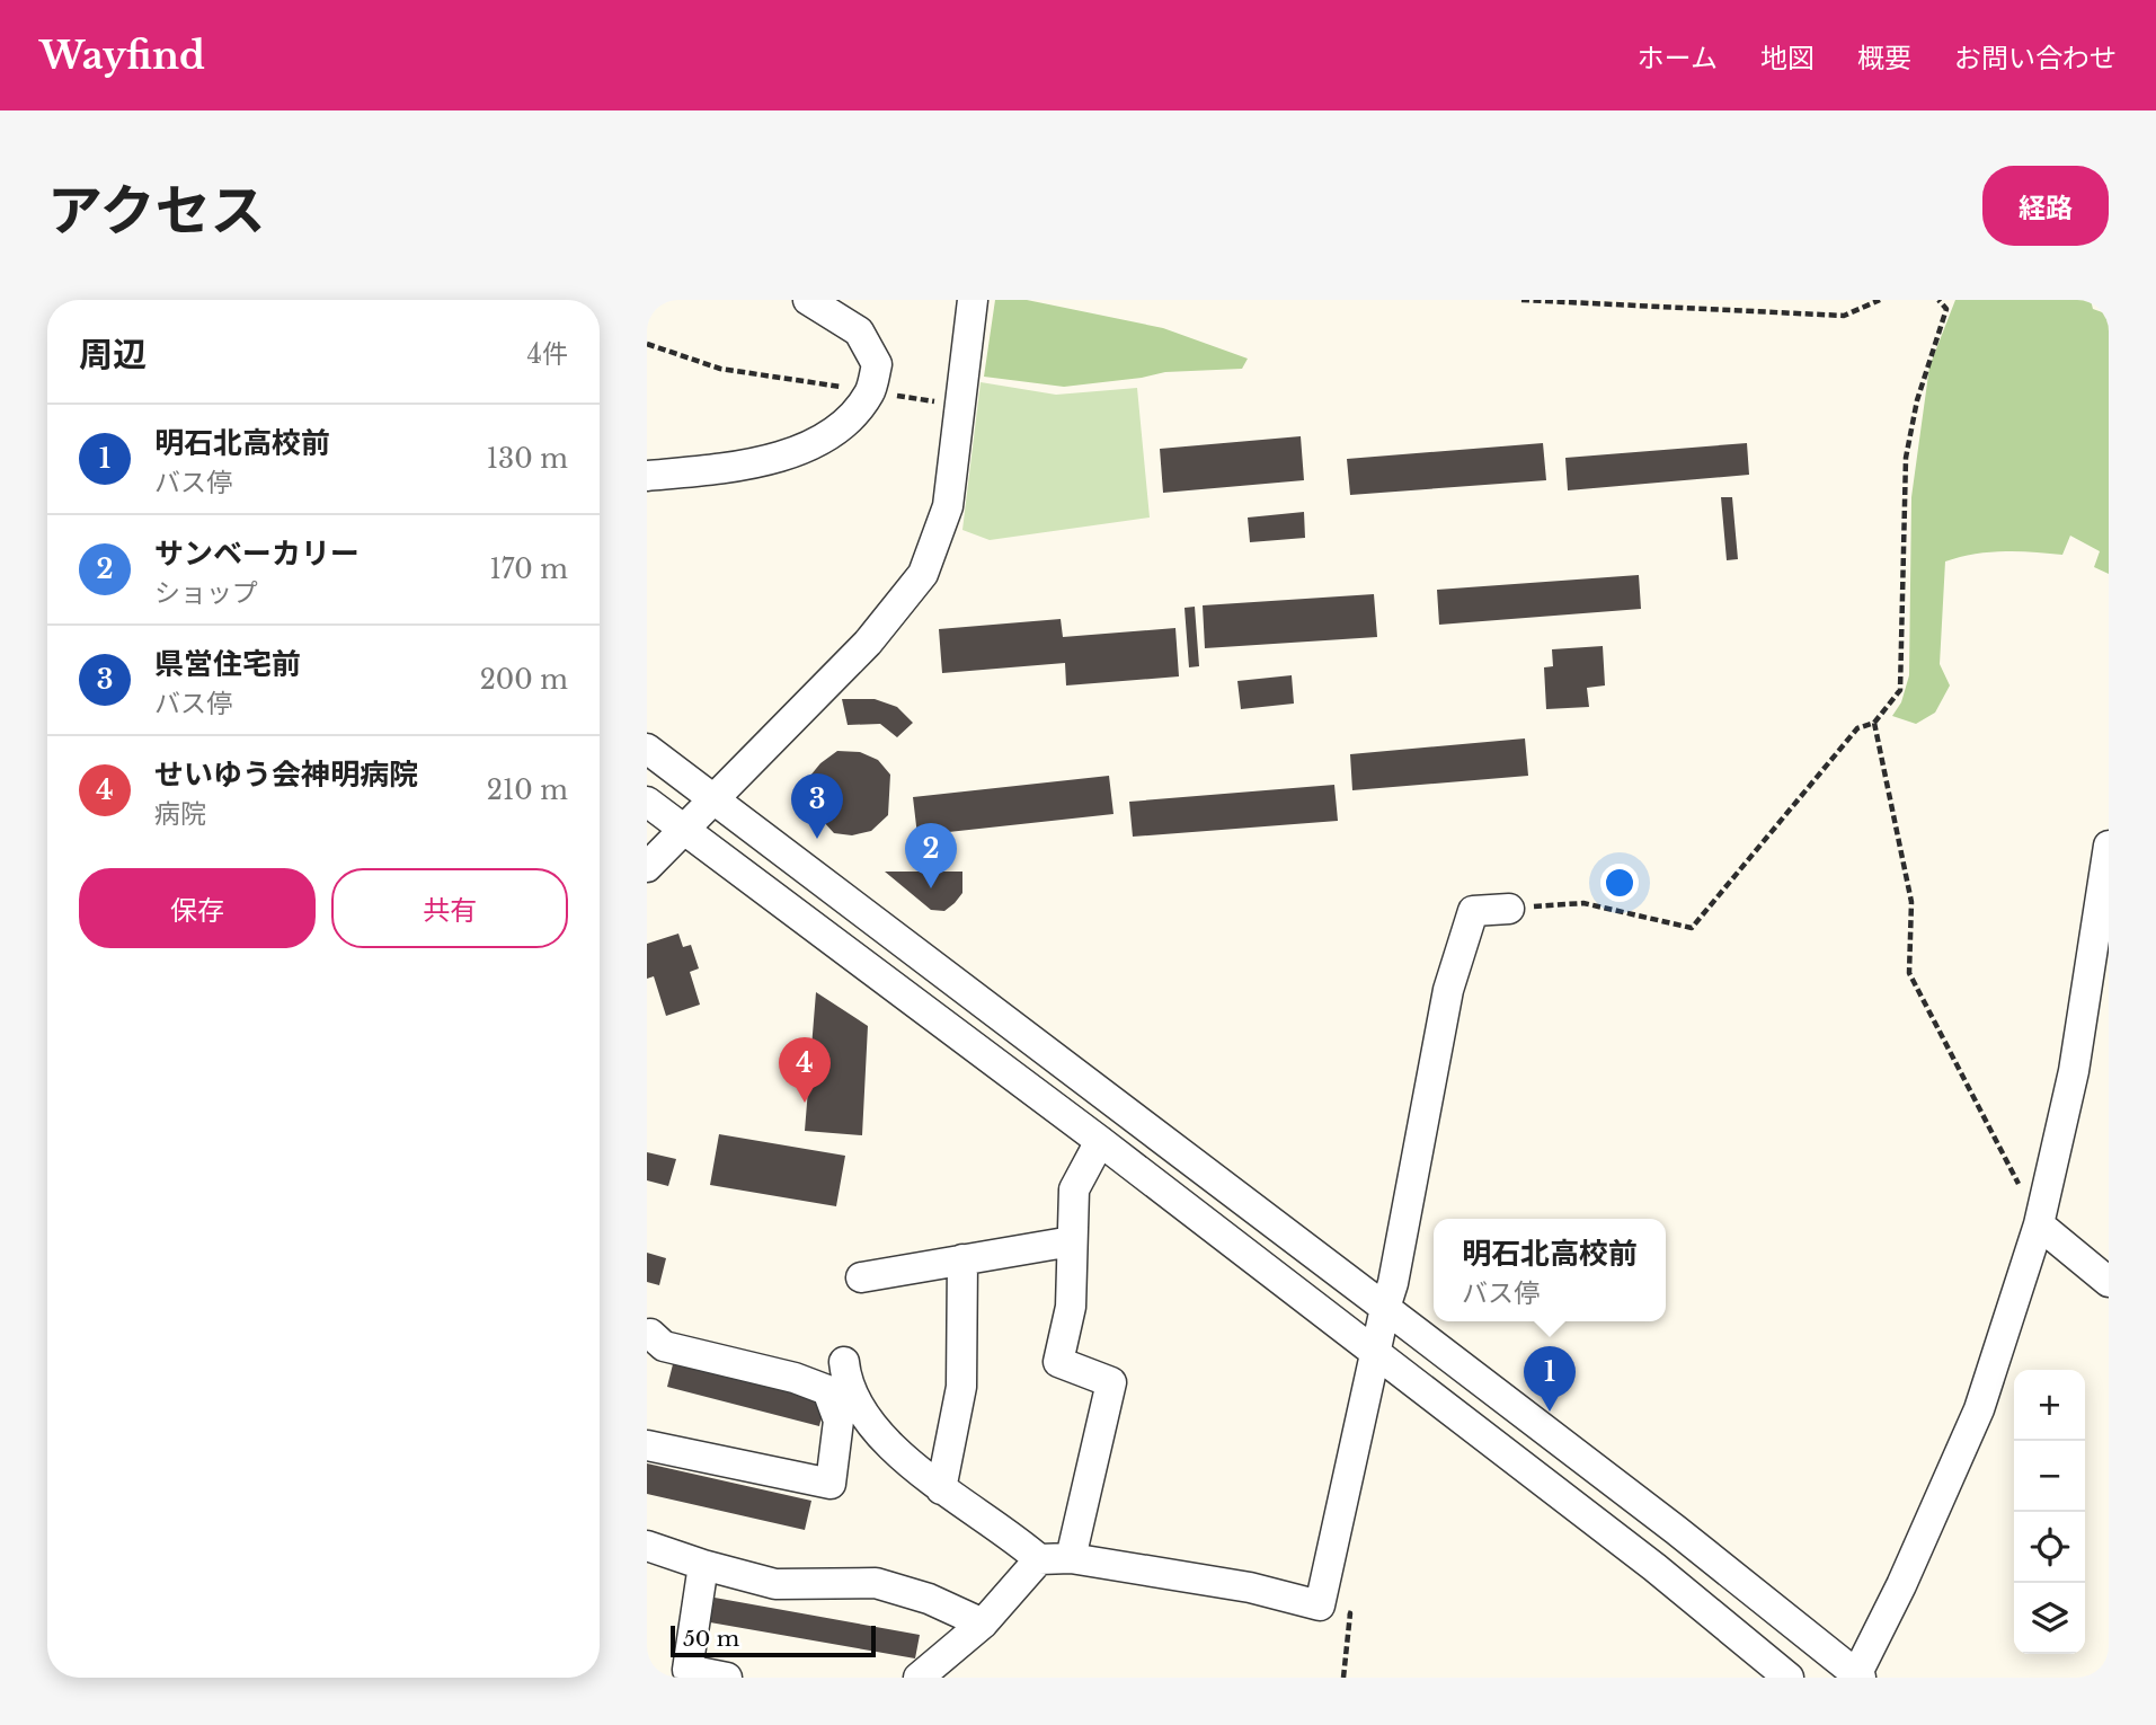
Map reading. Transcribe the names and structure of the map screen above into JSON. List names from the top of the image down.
{
  "scale_bar": "50 m",
  "page": {
    "header": "Wayfind",
    "nav": [
      "ホーム",
      "地図",
      "概要",
      "お問い合わせ"
    ],
    "title": "アクセス",
    "buttons": [
      "経路",
      ["保存", "共有"]
    ],
    "heading": ["周辺", "4件"],
    "list": [
      {
        "mark": "1",
        "name": "明石北高校前",
        "note": "バス停",
        "value": "130 m"
      },
      {
        "mark": "2",
        "name": "サンベーカリー",
        "note": "ショップ",
        "value": "170 m"
      },
      {
        "mark": "3",
        "name": "県営住宅前",
        "note": "バス停",
        "value": "200 m"
      },
      {
        "mark": "4",
        "name": "せいゆう会神明病院",
        "note": "病院",
        "value": "210 m"
      }
    ],
    "pins": [
      "3",
      "2",
      "4",
      "1"
    ],
    "popup": ["明石北高校前", "バス停"],
    "map_buttons": ["+", "−"],
    "scale": "50 m"
  }
}
